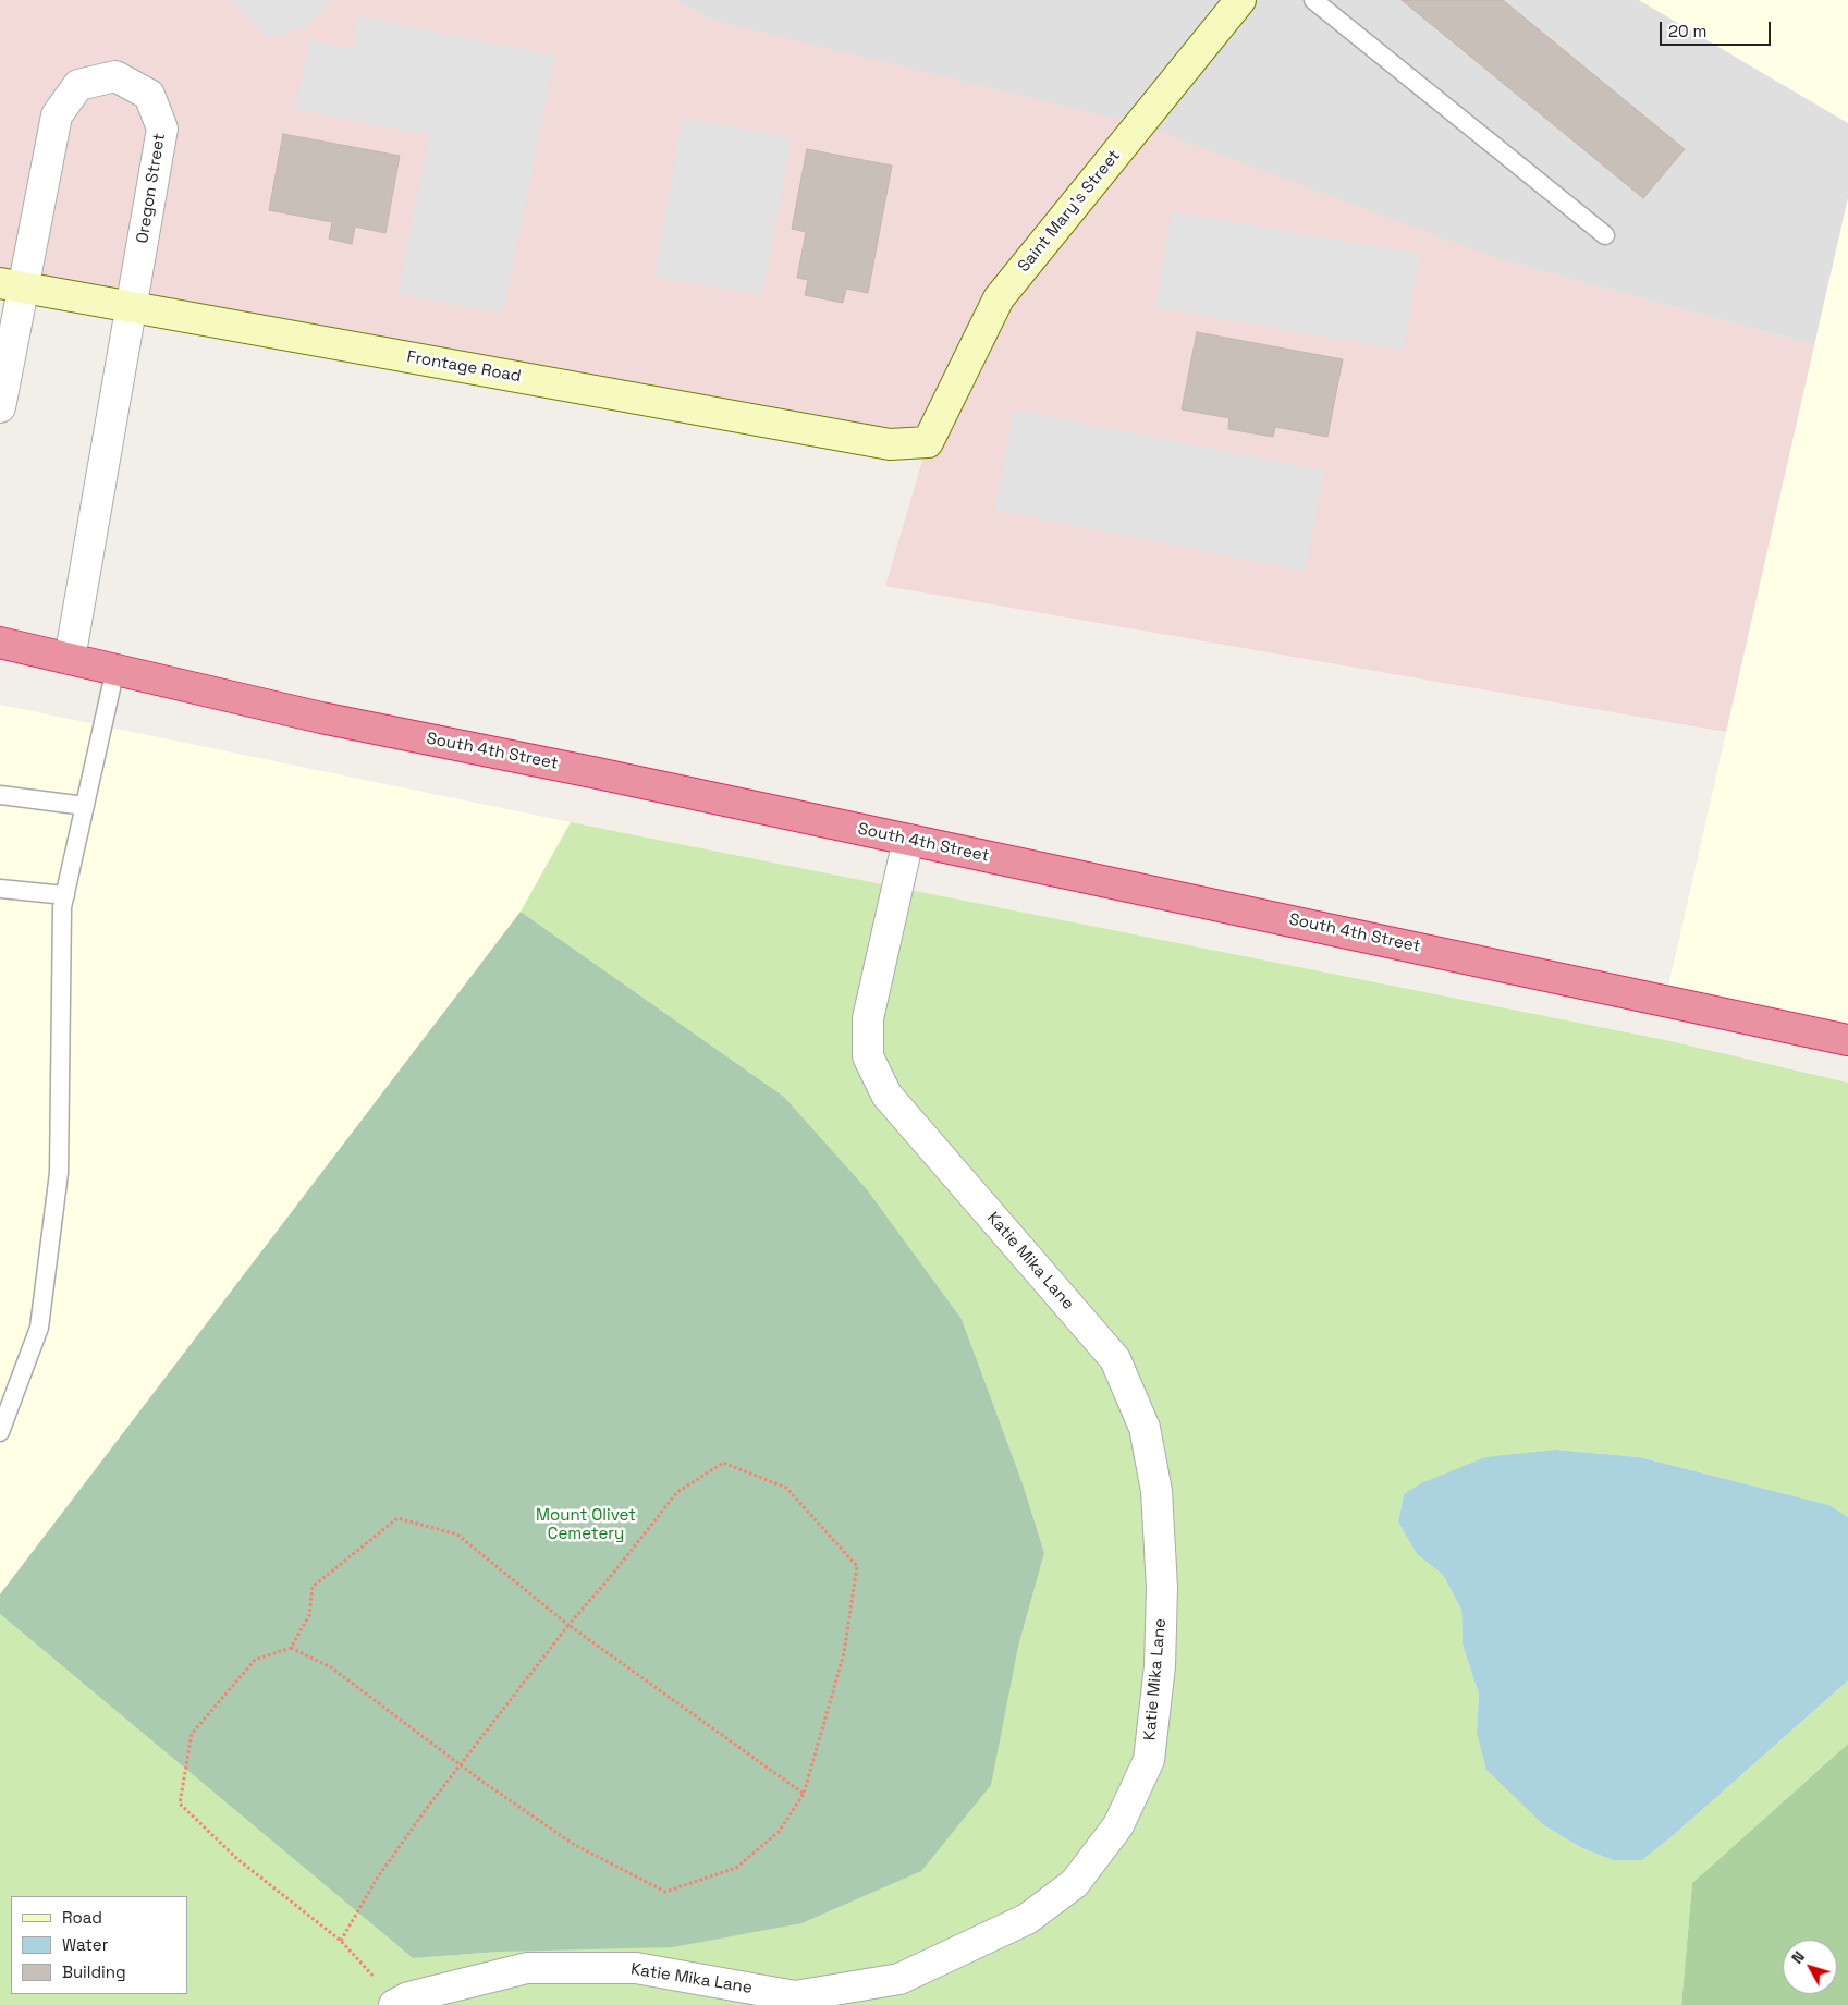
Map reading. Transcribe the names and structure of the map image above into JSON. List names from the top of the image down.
{
  "streets": {
    "highway": ["South 4th Street"],
    "street": [
      "Oregon Street",
      "Saint Mary's Street",
      "Frontage Road",
      "Katie Mika Lane"
    ]
  },
  "crossings": [
    ["Oregon Street", "Frontage Road"],
    ["Oregon Street", "South 4th Street"],
    ["Saint Mary's Street", "Frontage Road"],
    ["South 4th Street", "Katie Mika Lane"]
  ],
  "parks": ["Mount Olivet Cemetery"],
  "legend": ["Road", "Water", "Building"],
  "scale_bar": "20 m",
  "north": "top left"
}
